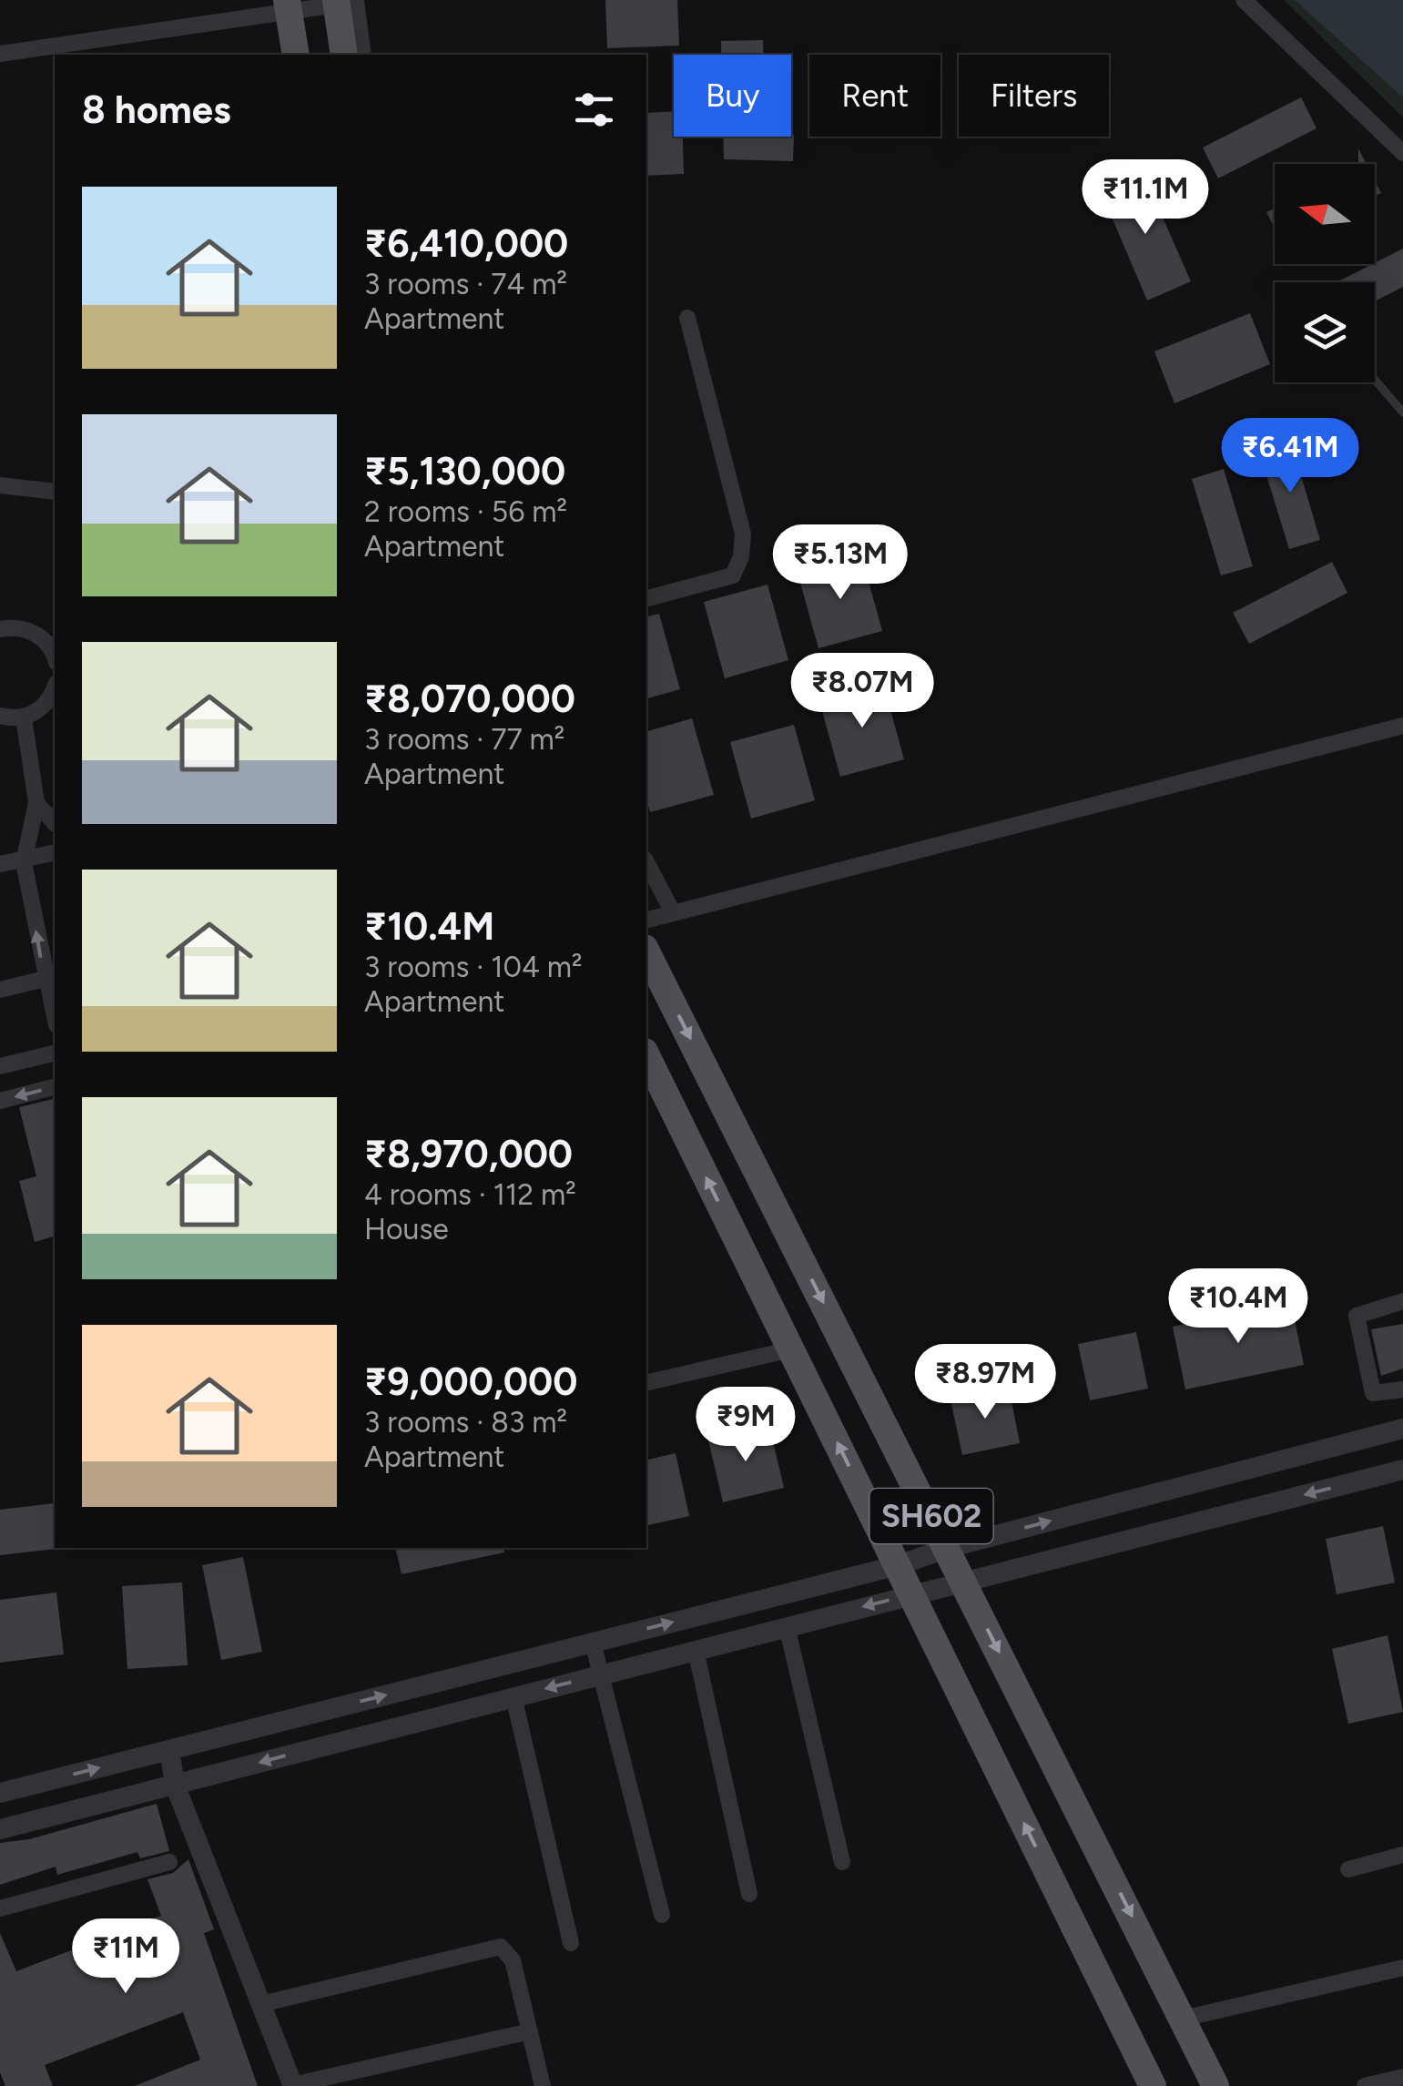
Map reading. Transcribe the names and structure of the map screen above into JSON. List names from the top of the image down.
{
  "streets": {
    "main road": ["SH602"]
  },
  "north": "left",
  "page": {
    "chip": ["Buy", "Rent", "Filters"],
    "heading": "8 homes",
    "price": [
      "₹11.1M",
      "₹6.41M",
      "₹5.13M",
      "₹8.07M",
      "₹10.4M",
      "₹8.97M",
      "₹9M",
      "₹11M"
    ],
    "list": [
      {
        "name": "₹6,410,000",
        "note": "3 rooms · 74 m² · Apartment"
      },
      {
        "name": "₹5,130,000",
        "note": "2 rooms · 56 m² · Apartment"
      },
      {
        "name": "₹8,070,000",
        "note": "3 rooms · 77 m² · Apartment"
      },
      {
        "name": "₹10.4M",
        "note": "3 rooms · 104 m² · Apartment"
      },
      {
        "name": "₹8,970,000",
        "note": "4 rooms · 112 m² · House"
      },
      {
        "name": "₹9,000,000",
        "note": "3 rooms · 83 m² · Apartment"
      }
    ]
  }
}
